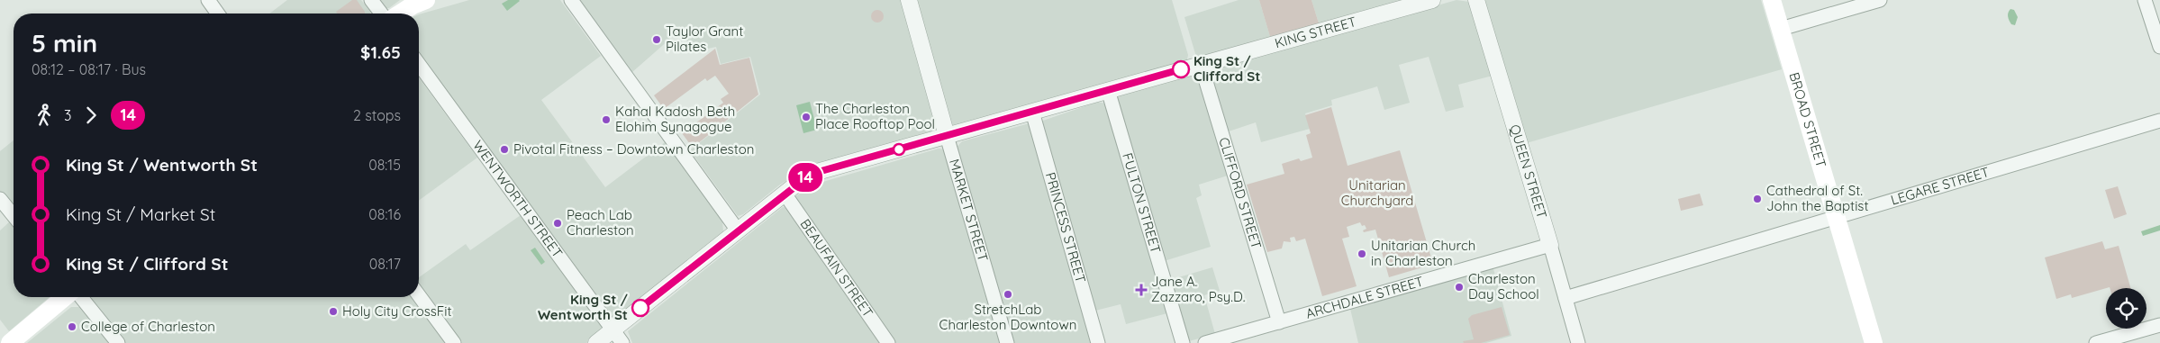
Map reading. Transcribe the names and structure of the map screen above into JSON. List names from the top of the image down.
{
  "streets": {
    "main road": ["BROAD STREET"],
    "street": [
      "KING STREET",
      "QUEEN STREET",
      "LEGARE STREET",
      "CLIFFORD STREET",
      "WENTWORTH STREET",
      "FULTON STREET",
      "MARKET STREET",
      "PRINCESS STREET",
      "BEAUFAIN STREET",
      "ARCHDALE STREET"
    ]
  },
  "crossings": [
    ["KING STREET", "CLIFFORD STREET"],
    ["KING STREET", "WENTWORTH STREET"],
    ["KING STREET", "FULTON STREET"],
    ["KING STREET", "MARKET STREET"],
    ["KING STREET", "PRINCESS STREET"],
    ["KING STREET", "BEAUFAIN STREET"],
    ["BROAD STREET", "LEGARE STREET"],
    ["QUEEN STREET", "LEGARE STREET"],
    ["QUEEN STREET", "ARCHDALE STREET"],
    ["CLIFFORD STREET", "ARCHDALE STREET"]
  ],
  "parks": ["Unitarian Churchyard"],
  "places": {
    "other": [
      "Taylor Grant Pilates",
      "King St / Clifford St",
      "The Charleston Place Rooftop Pool",
      "Kahal Kadosh Beth Elohim Synagogue",
      "Pivotal Fitness – Downtown Charleston",
      "Cathedral of St. John the Baptist",
      "Peach Lab Charleston",
      "Unitarian Church in Charleston",
      "Charleston Day School",
      "StretchLab Charleston Downtown",
      "King St / Wentworth St",
      "Holy City CrossFit",
      "College of Charleston"
    ],
    "health": ["Jane A. Zazzaro, Psy.D."]
  },
  "lines": ["bus line 14"],
  "page": {
    "on_map": "14",
    "heading": ["5 min", "08:12 – 08:17 · Bus", "$1.65"],
    "legs": ["3", "14", "2 stops"],
    "list": [
      {
        "name": "King St / Wentworth St",
        "value": "08:15"
      },
      {
        "name": "King St / Market St",
        "value": "08:16"
      },
      {
        "name": "King St / Clifford St",
        "value": "08:17"
      }
    ]
  }
}
